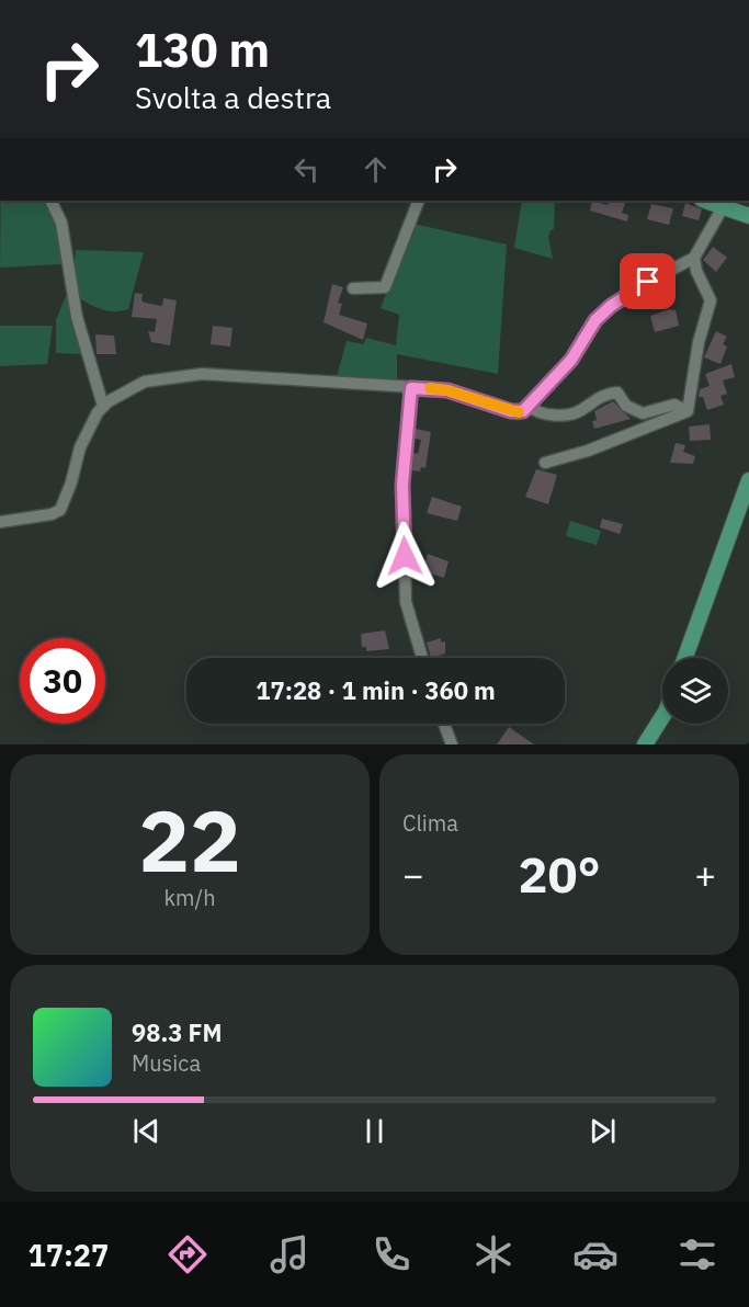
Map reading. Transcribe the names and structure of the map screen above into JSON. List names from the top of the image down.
{
  "page": {
    "turn": ["130 m", "Svolta a destra"],
    "limit": "30",
    "trip": "17:28 · 1 min · 360 m",
    "tile": [
      ["22", "km/h"],
      "Clima"
    ],
    "heat": ["−", "20°", "+"],
    "song": ["98.3 FM", "Musica"],
    "tabs": "17:27"
  }
}
